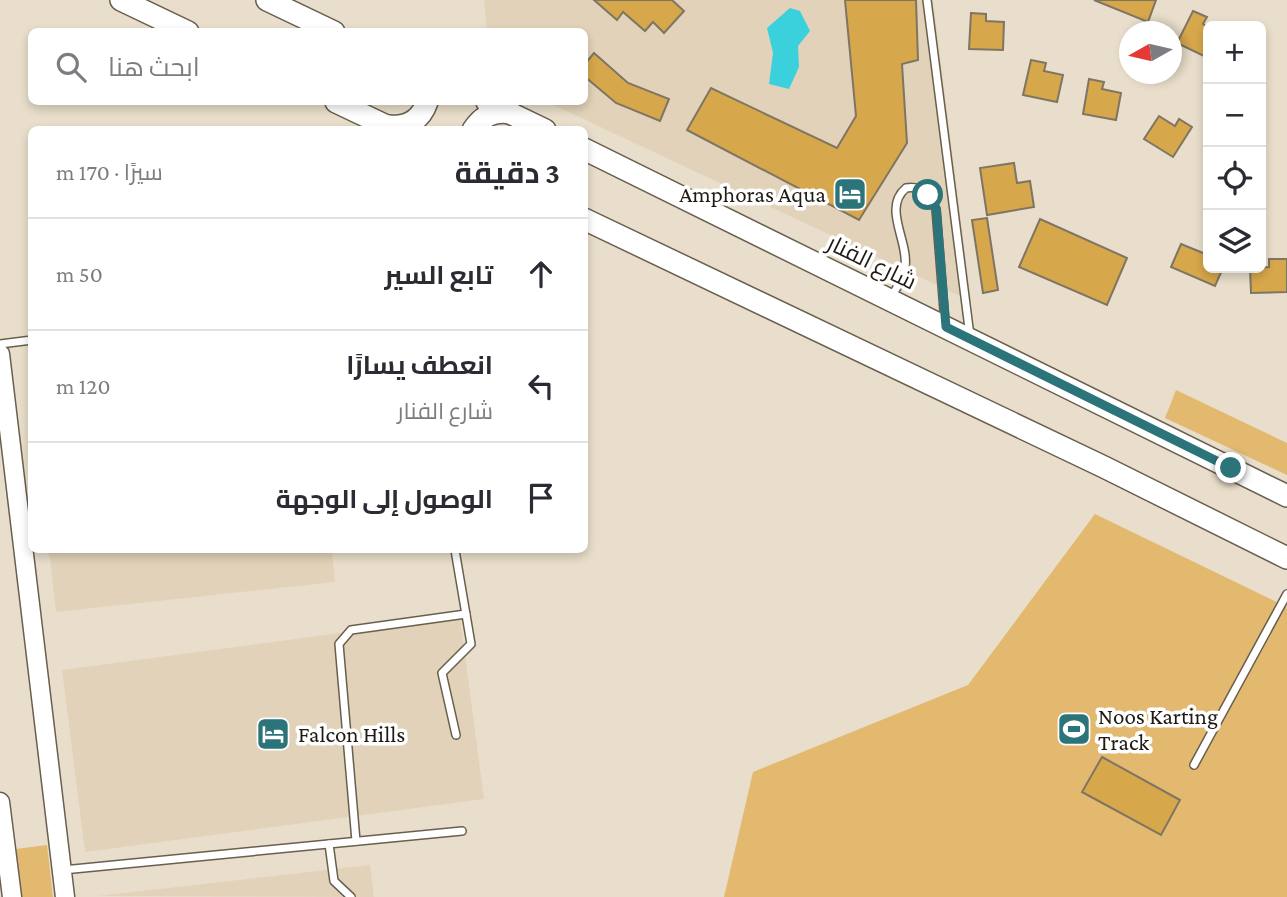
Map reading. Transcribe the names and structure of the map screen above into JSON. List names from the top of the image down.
{
  "streets": {
    "main road": ["شارع الفنار"]
  },
  "places": {
    "hotel": ["Amphoras Aqua", "Falcon Hills"],
    "sports": ["Noos Karting Track"]
  },
  "north": "left",
  "page": {
    "map_buttons": ["+", "−"],
    "search": "ابحث هنا",
    "heading": ["3 دقيقة", "سيرًا · 170 m"],
    "list": [
      ["تابع السير", "50 m"],
      ["انعطف يسارًا", "شارع الفنار", "120 m"],
      "الوصول إلى الوجهة"
    ]
  }
}
